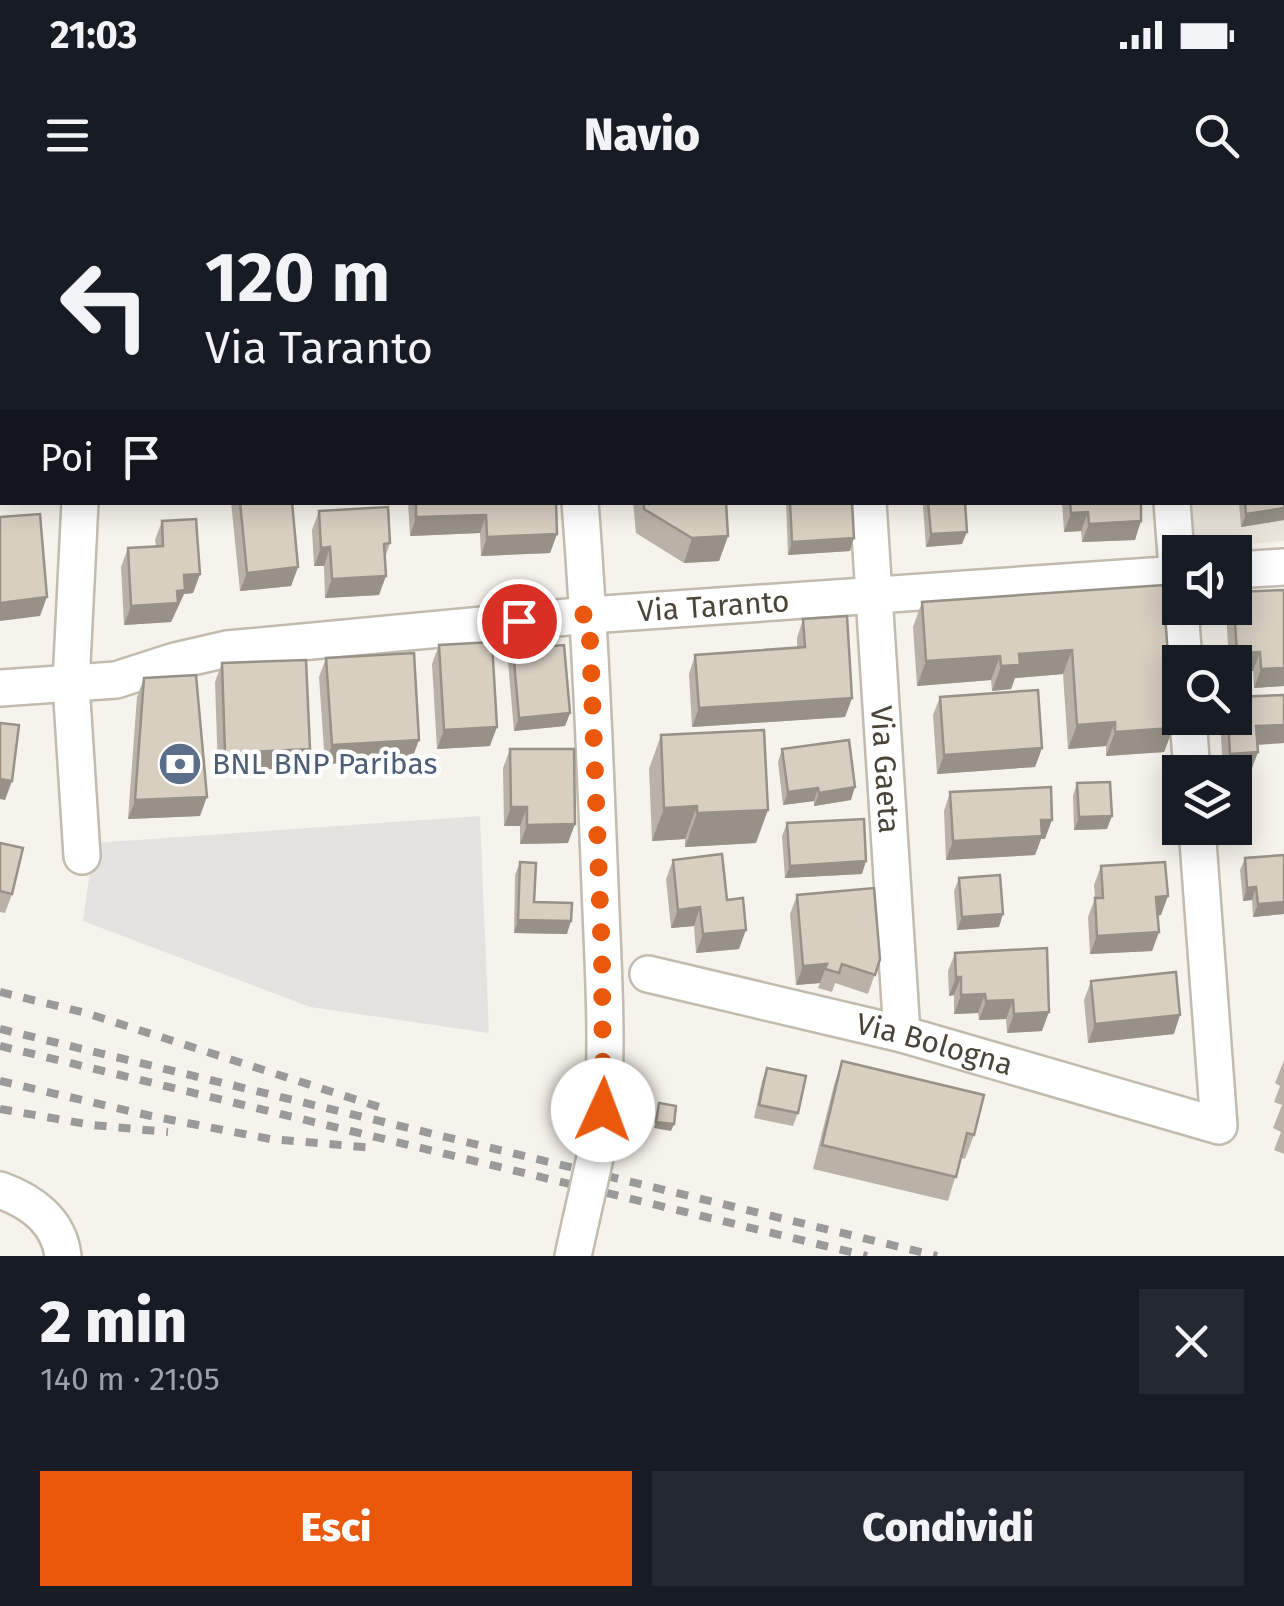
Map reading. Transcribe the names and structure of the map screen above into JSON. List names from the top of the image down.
{
  "streets": {
    "street": ["Via Taranto", "Via Gaeta", "Via Bologna"]
  },
  "crossings": [
    ["Via Taranto", "Via Gaeta"],
    ["Via Gaeta", "Via Bologna"]
  ],
  "places": {
    "bank": ["BNL BNP Paribas"]
  },
  "page": {
    "status": "21:03",
    "header": "Navio",
    "turn": ["120 m", "Via Taranto"],
    "then": "Poi",
    "heading": ["2 min", "140 m · 21:05"],
    "buttons": ["Esci", "Condividi"]
  }
}
